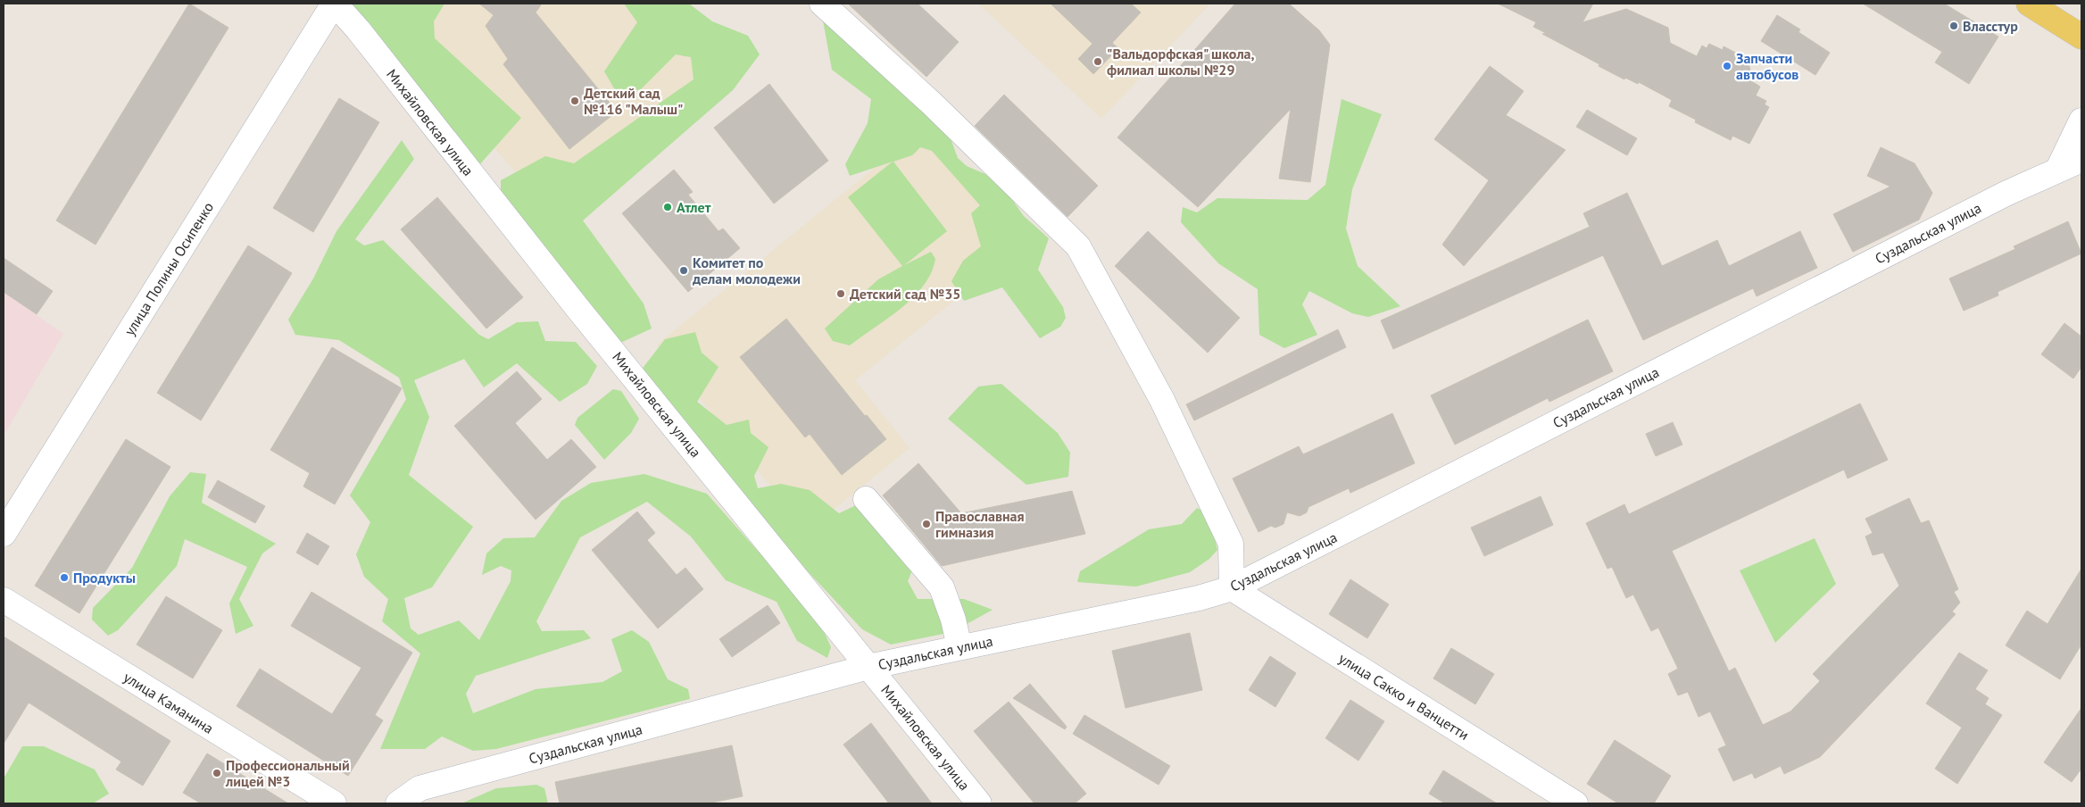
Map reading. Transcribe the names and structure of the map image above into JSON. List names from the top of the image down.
{
  "streets": {
    "street": [
      "Михайловская улица",
      "Суздальская улица",
      "улица Полины Осипенко",
      "улица Сакко и Ванцетти",
      "улица Каманина"
    ]
  },
  "crossings": [
    ["Михайловская улица", "Суздальская улица"],
    ["Михайловская улица", "улица Полины Осипенко"],
    ["Суздальская улица", "улица Сакко и Ванцетти"]
  ],
  "places": [
    "Власстур",
    "\"Вальдорфская\" школа, филиал школы №29",
    "Запчасти автобусов",
    "Детский сад №116 \"Малыш\"",
    "Атлет",
    "Комитет по делам молодежи",
    "Детский сад №35",
    "Православная гимназия",
    "Продукты",
    "Профессиональный лицей №3"
  ]
}
